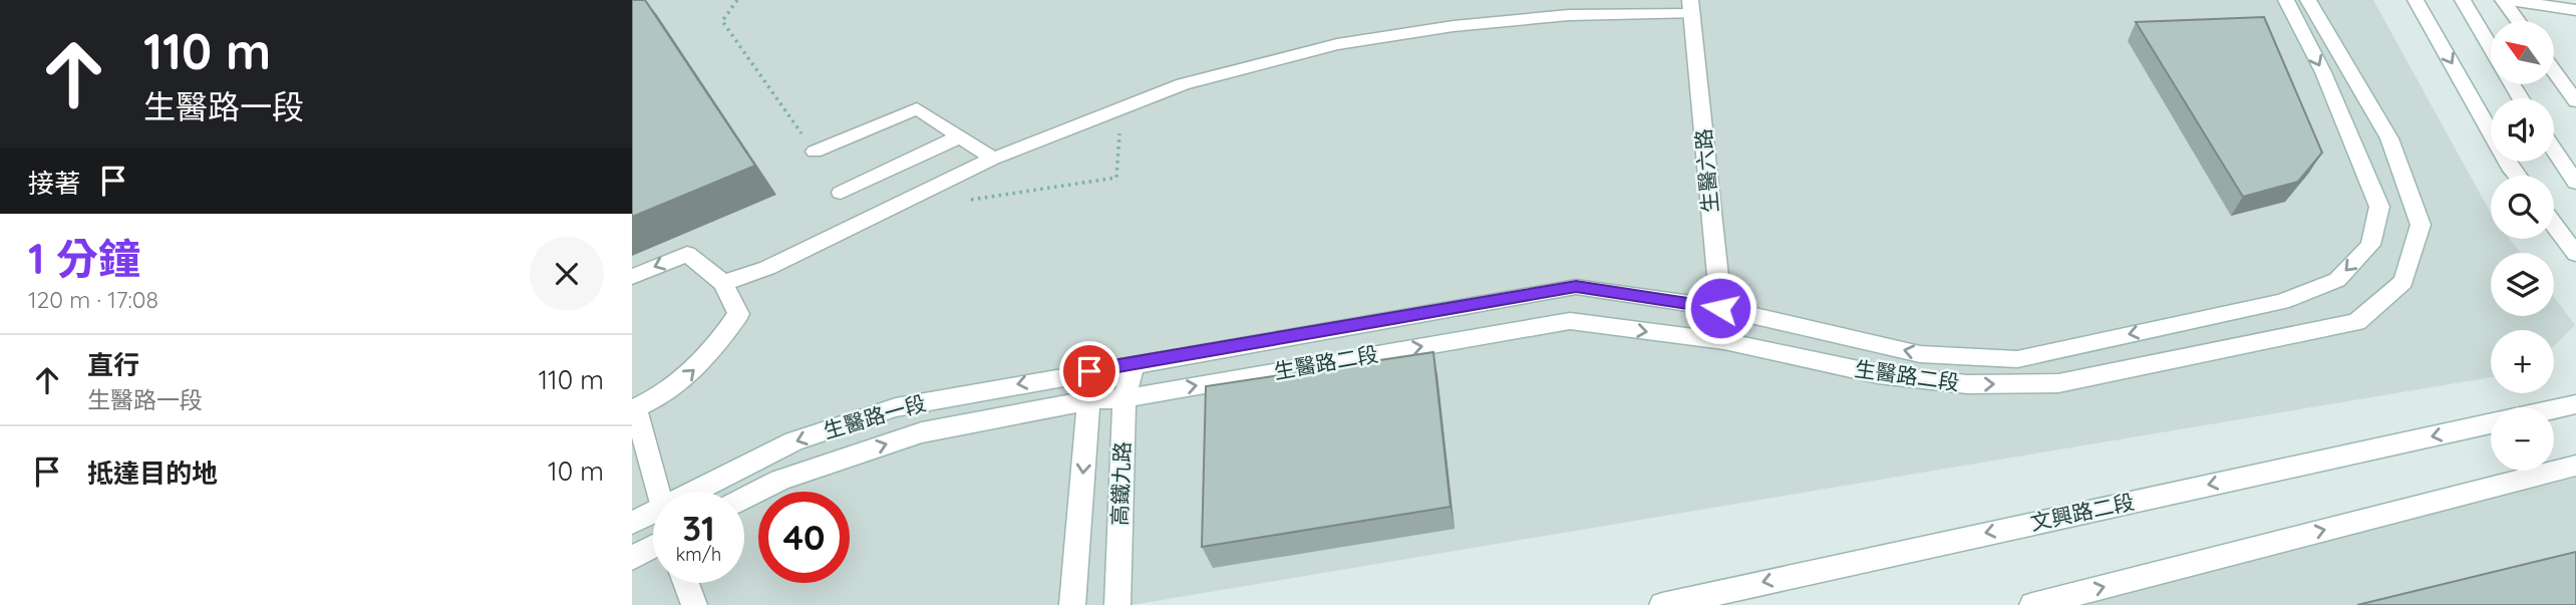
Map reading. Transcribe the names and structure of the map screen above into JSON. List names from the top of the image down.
{
  "streets": {
    "street": [
      "生醫六路",
      "生醫路二段",
      "生醫路一段",
      "高鐵九路",
      "文興路二段"
    ]
  },
  "crossings": [
    ["生醫六路", "生醫路二段"],
    ["生醫路二段", "生醫路一段"],
    ["生醫路二段", "高鐵九路"],
    ["生醫路一段", "高鐵九路"]
  ],
  "north": "top left",
  "page": {
    "turn": ["110 m", "生醫路一段"],
    "map_buttons": ["+", "−"],
    "then": "接著",
    "heading": ["1 分鐘", "120 m · 17:08"],
    "list": [
      {
        "name": "直行",
        "note": "生醫路一段",
        "value": "110 m"
      },
      {
        "name": "抵達目的地",
        "value": "10 m"
      }
    ],
    "speed": "31 km/h",
    "limit": "40"
  }
}
